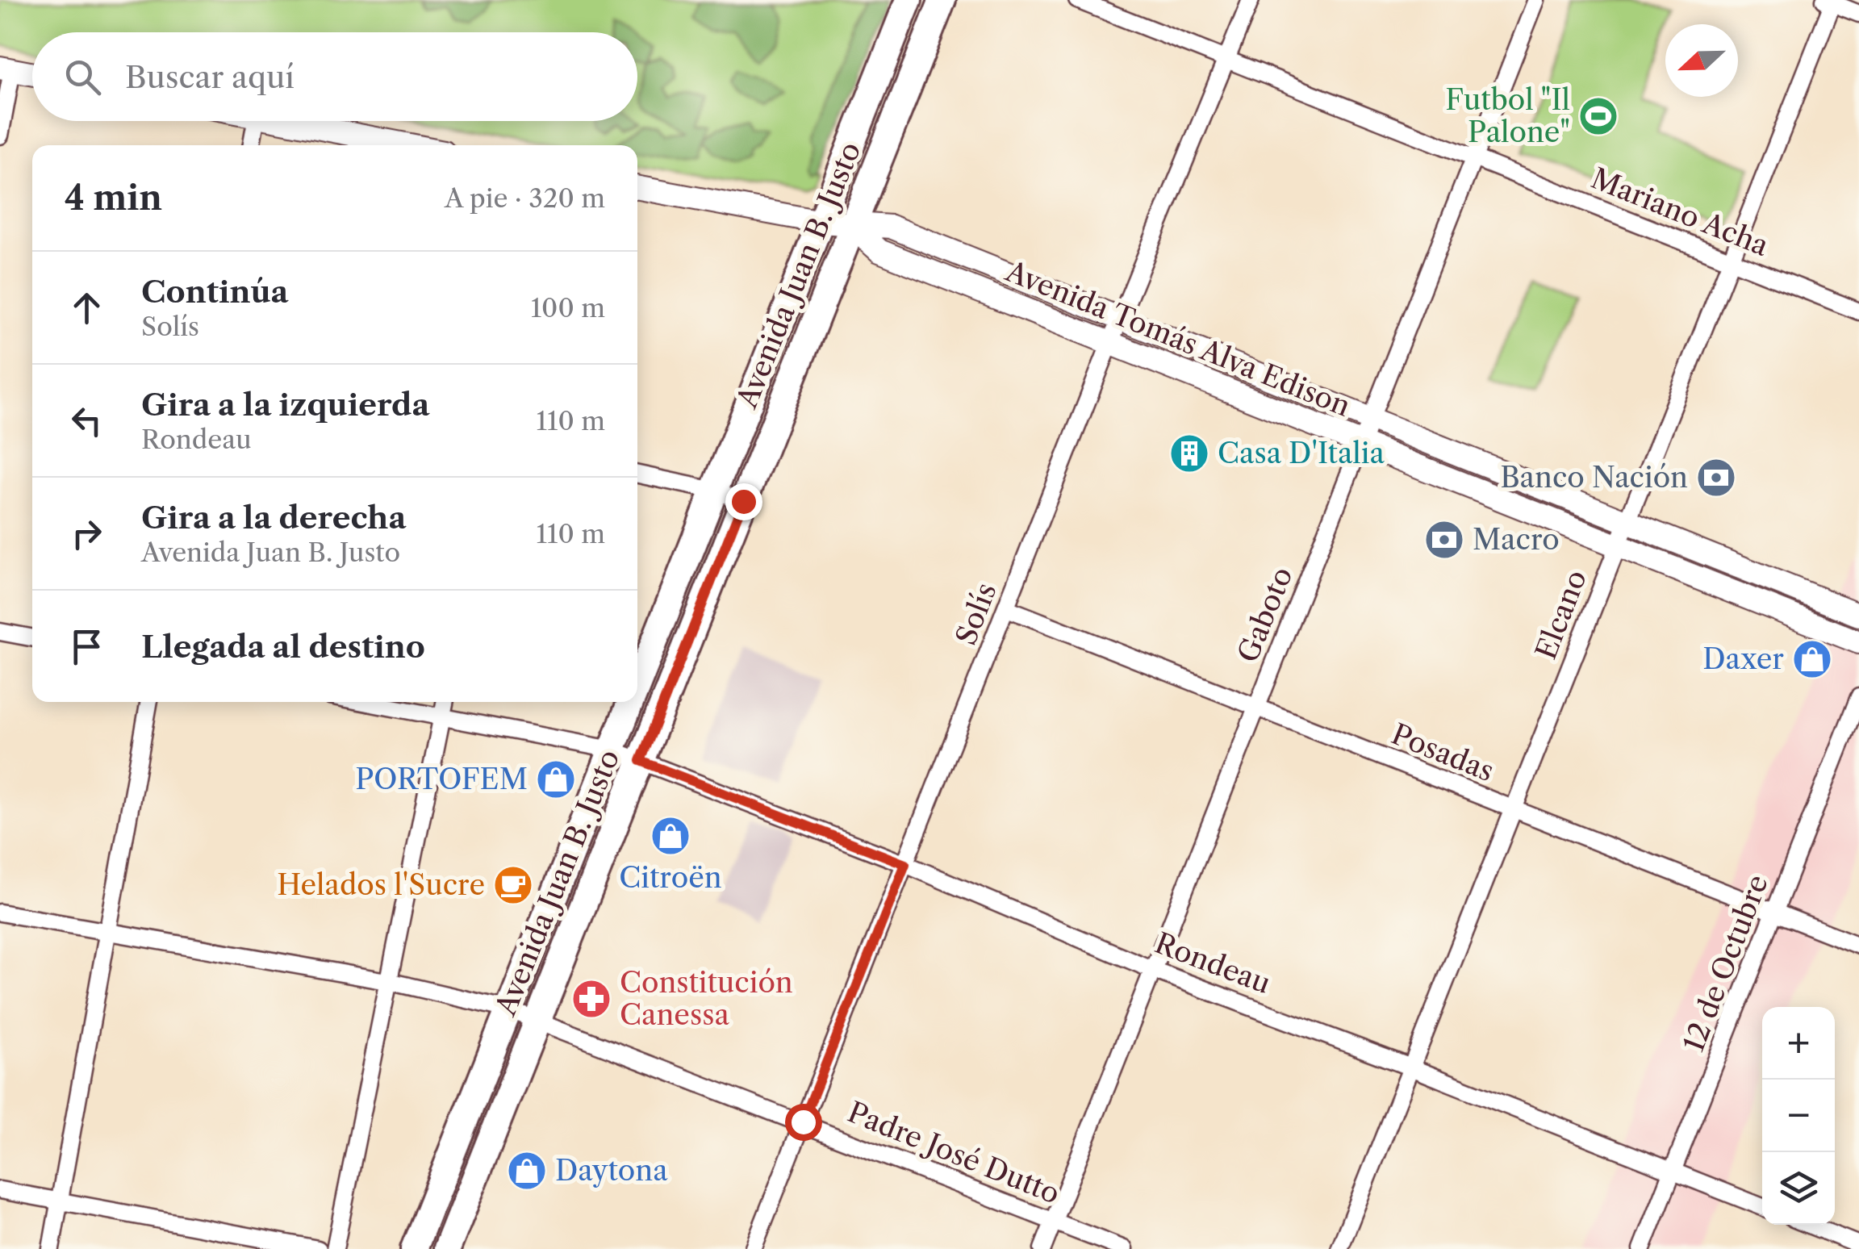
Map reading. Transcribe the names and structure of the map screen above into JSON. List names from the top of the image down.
{
  "streets": {
    "main road": ["Avenida Juan B. Justo", "Avenida Tomás Alva Edison"],
    "street": [
      "Mariano Acha",
      "Solís",
      "Gaboto",
      "Elcano",
      "Posadas",
      "Rondeau",
      "12 de Octubre",
      "Padre José Dutto"
    ]
  },
  "crossings": [
    ["Mariano Acha", "Solís"],
    ["Mariano Acha", "Gaboto"],
    ["Mariano Acha", "Elcano"],
    ["Avenida Juan B. Justo", "Avenida Tomás Alva Edison"],
    ["Avenida Juan B. Justo", "Rondeau"],
    ["Avenida Juan B. Justo", "Padre José Dutto"],
    ["Avenida Tomás Alva Edison", "Solís"],
    ["Avenida Tomás Alva Edison", "Gaboto"],
    ["Avenida Tomás Alva Edison", "Elcano"],
    ["Solís", "Posadas"],
    ["Solís", "Rondeau"],
    ["Solís", "Padre José Dutto"],
    ["Gaboto", "Posadas"],
    ["Gaboto", "Rondeau"],
    ["Gaboto", "Padre José Dutto"],
    ["Elcano", "Posadas"],
    ["Elcano", "Rondeau"],
    ["Posadas", "12 de Octubre"],
    ["Rondeau", "12 de Octubre"]
  ],
  "places": {
    "sports": ["Futbol \"Il Palone\""],
    "building": ["Casa D'Italia"],
    "bank": ["Banco Nación", "Macro"],
    "shop": [
      "Daxer",
      "PORTOFEM",
      "Citroën",
      "Daytona"
    ],
    "cafe": ["Helados l'Sucre"],
    "pharmacy": ["Constitución Canessa"]
  },
  "north": "left",
  "page": {
    "search": "Buscar aquí",
    "heading": ["4 min", "A pie · 320 m"],
    "list": [
      ["Continúa", "Solís", "100 m"],
      ["Gira a la izquierda", "Rondeau", "110 m"],
      ["Gira a la derecha", "Avenida Juan B. Justo", "110 m"],
      "Llegada al destino"
    ],
    "map_buttons": ["+", "−"]
  }
}
